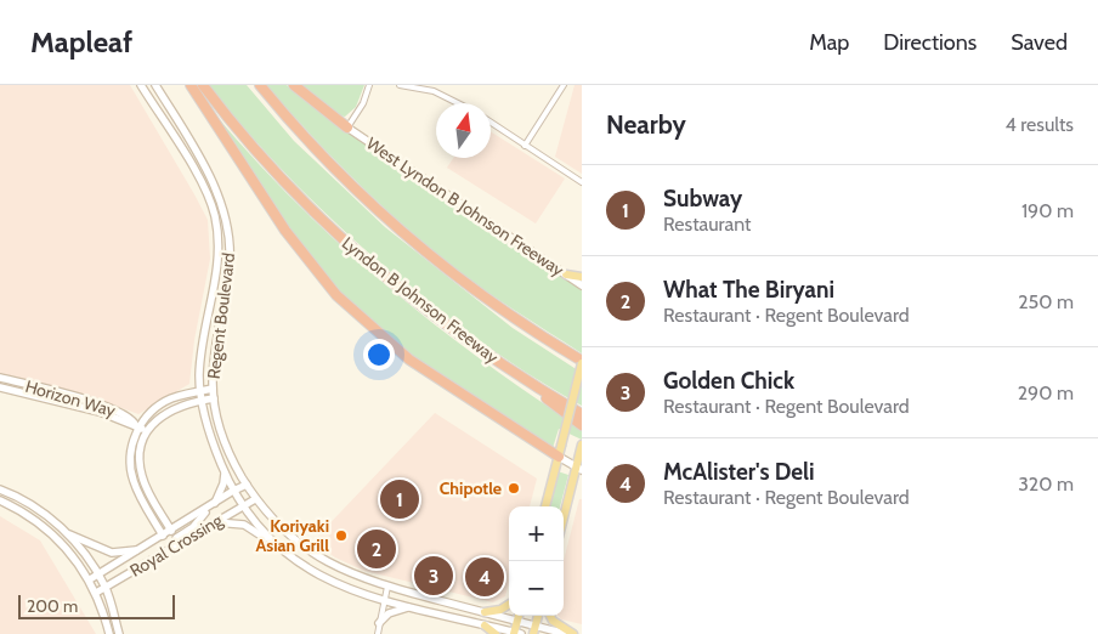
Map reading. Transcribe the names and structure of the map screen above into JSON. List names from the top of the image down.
{
  "streets": {
    "highway": ["Lyndon B Johnson Freeway"],
    "street": [
      "West Lyndon B Johnson Freeway",
      "Regent Boulevard",
      "Horizon Way",
      "Royal Crossing"
    ]
  },
  "crossings": [
    ["Regent Boulevard", "Royal Crossing"]
  ],
  "places": ["Chipotle", "Koriyaki Asian Grill"],
  "scale_bar": "200 m",
  "north": "top",
  "page": {
    "header": "Mapleaf",
    "nav": ["Map", "Directions", "Saved"],
    "heading": ["Nearby", "4 results"],
    "list": [
      {
        "mark": "1",
        "name": "Subway",
        "note": "Restaurant",
        "value": "190 m"
      },
      {
        "mark": "2",
        "name": "What The Biryani",
        "note": "Restaurant · Regent Boulevard",
        "value": "250 m"
      },
      {
        "mark": "3",
        "name": "Golden Chick",
        "note": "Restaurant · Regent Boulevard",
        "value": "290 m"
      },
      {
        "mark": "4",
        "name": "McAlister's Deli",
        "note": "Restaurant · Regent Boulevard",
        "value": "320 m"
      }
    ],
    "pins": [
      "1",
      "2",
      "3",
      "4"
    ],
    "map_buttons": ["+", "−"],
    "scale": "200 m"
  }
}
